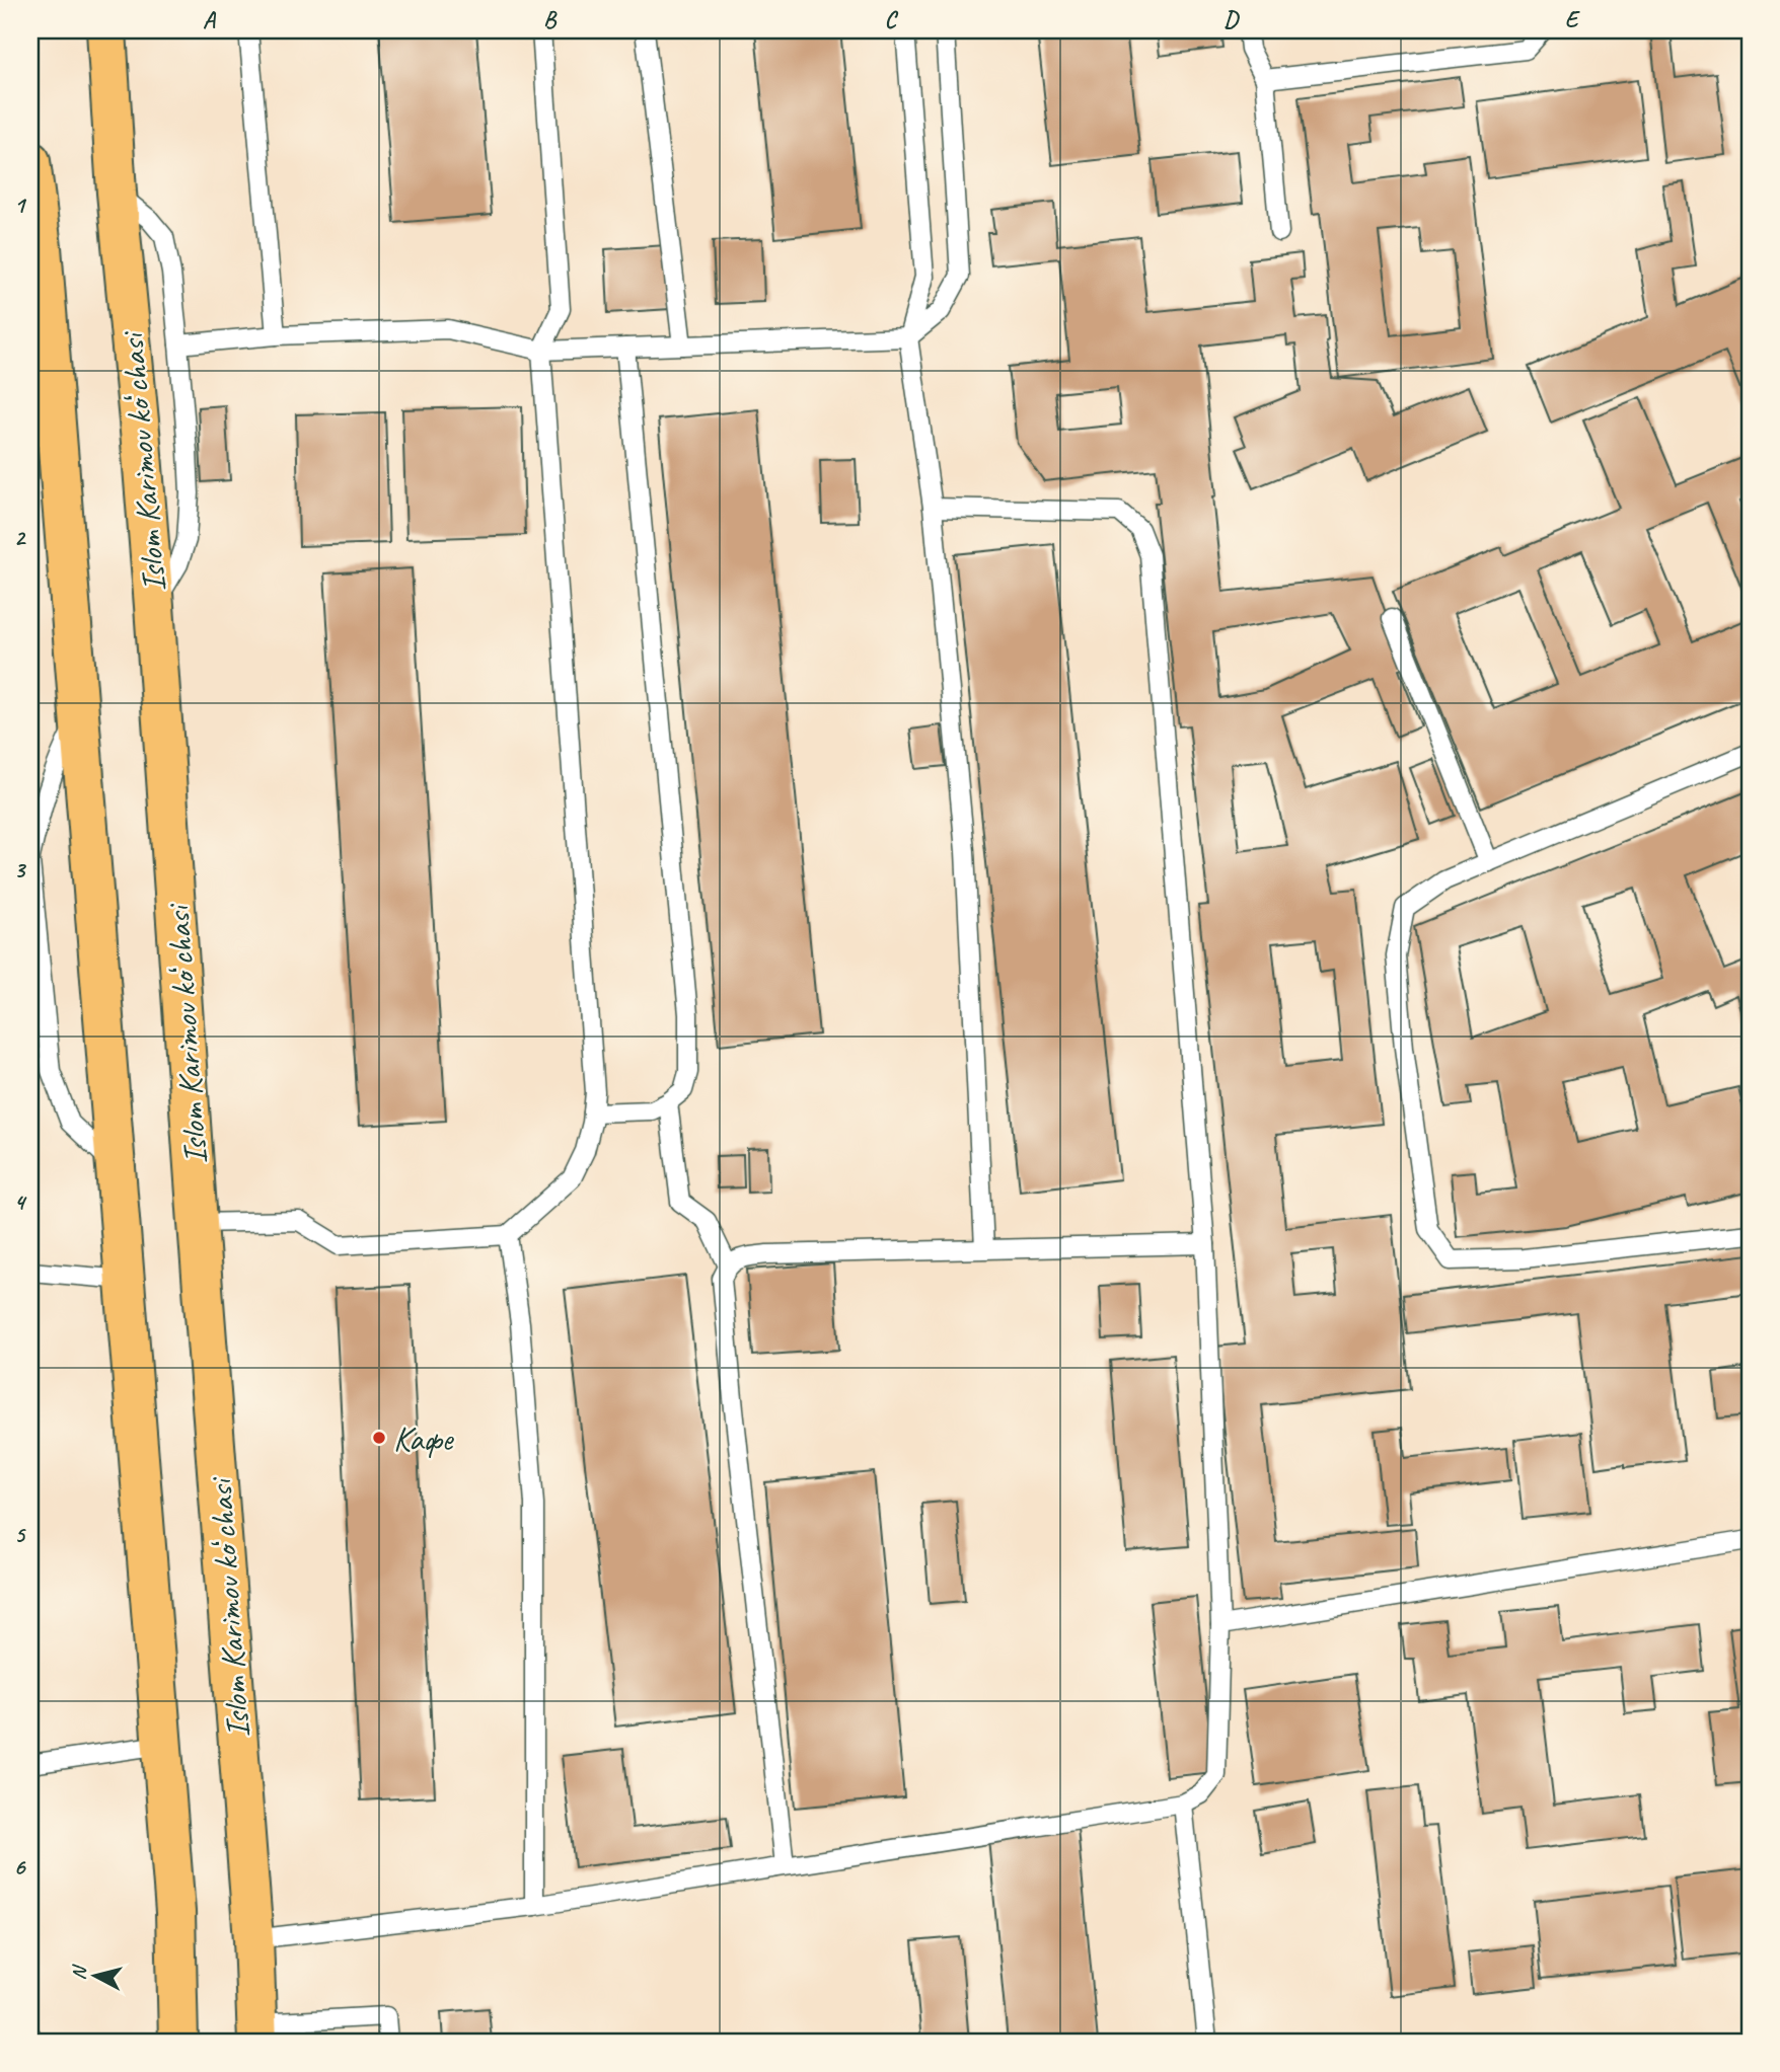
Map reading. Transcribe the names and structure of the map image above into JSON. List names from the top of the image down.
{
  "streets": {
    "main road": ["Islom Karimov koʻchasi"]
  },
  "places": ["Кафе"],
  "north": "left",
  "grid": {
    "columns": [
      "A",
      "B",
      "C",
      "D",
      "E"
    ],
    "rows": [
      "1",
      "2",
      "3",
      "4",
      "5",
      "6"
    ]
  }
}
